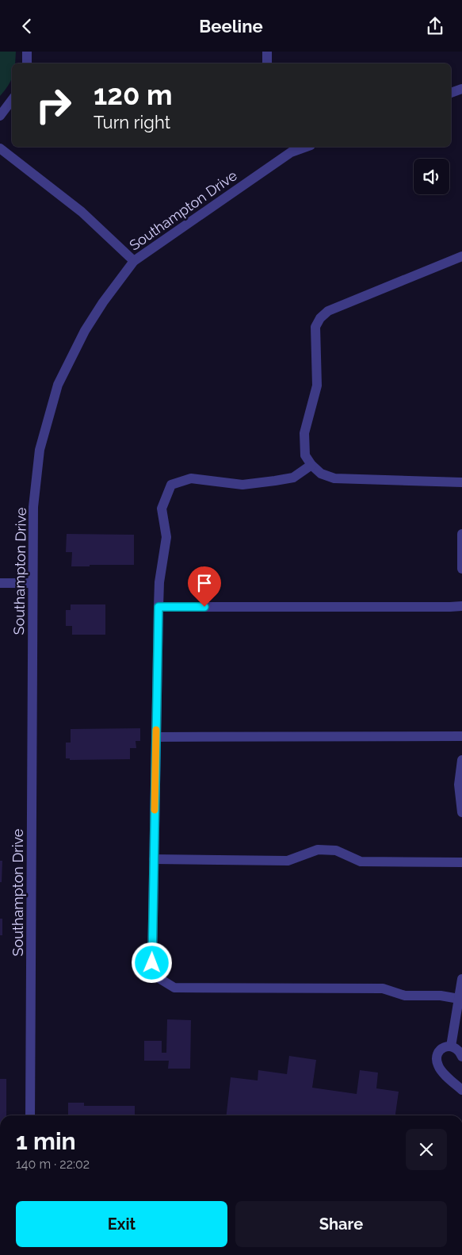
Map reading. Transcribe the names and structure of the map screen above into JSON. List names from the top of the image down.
{
  "streets": {
    "street": ["Southampton Drive"]
  },
  "page": {
    "header": "Beeline",
    "turn": ["120 m", "Turn right"],
    "heading": ["1 min", "140 m · 22:02"],
    "buttons": ["Exit", "Share"]
  }
}
